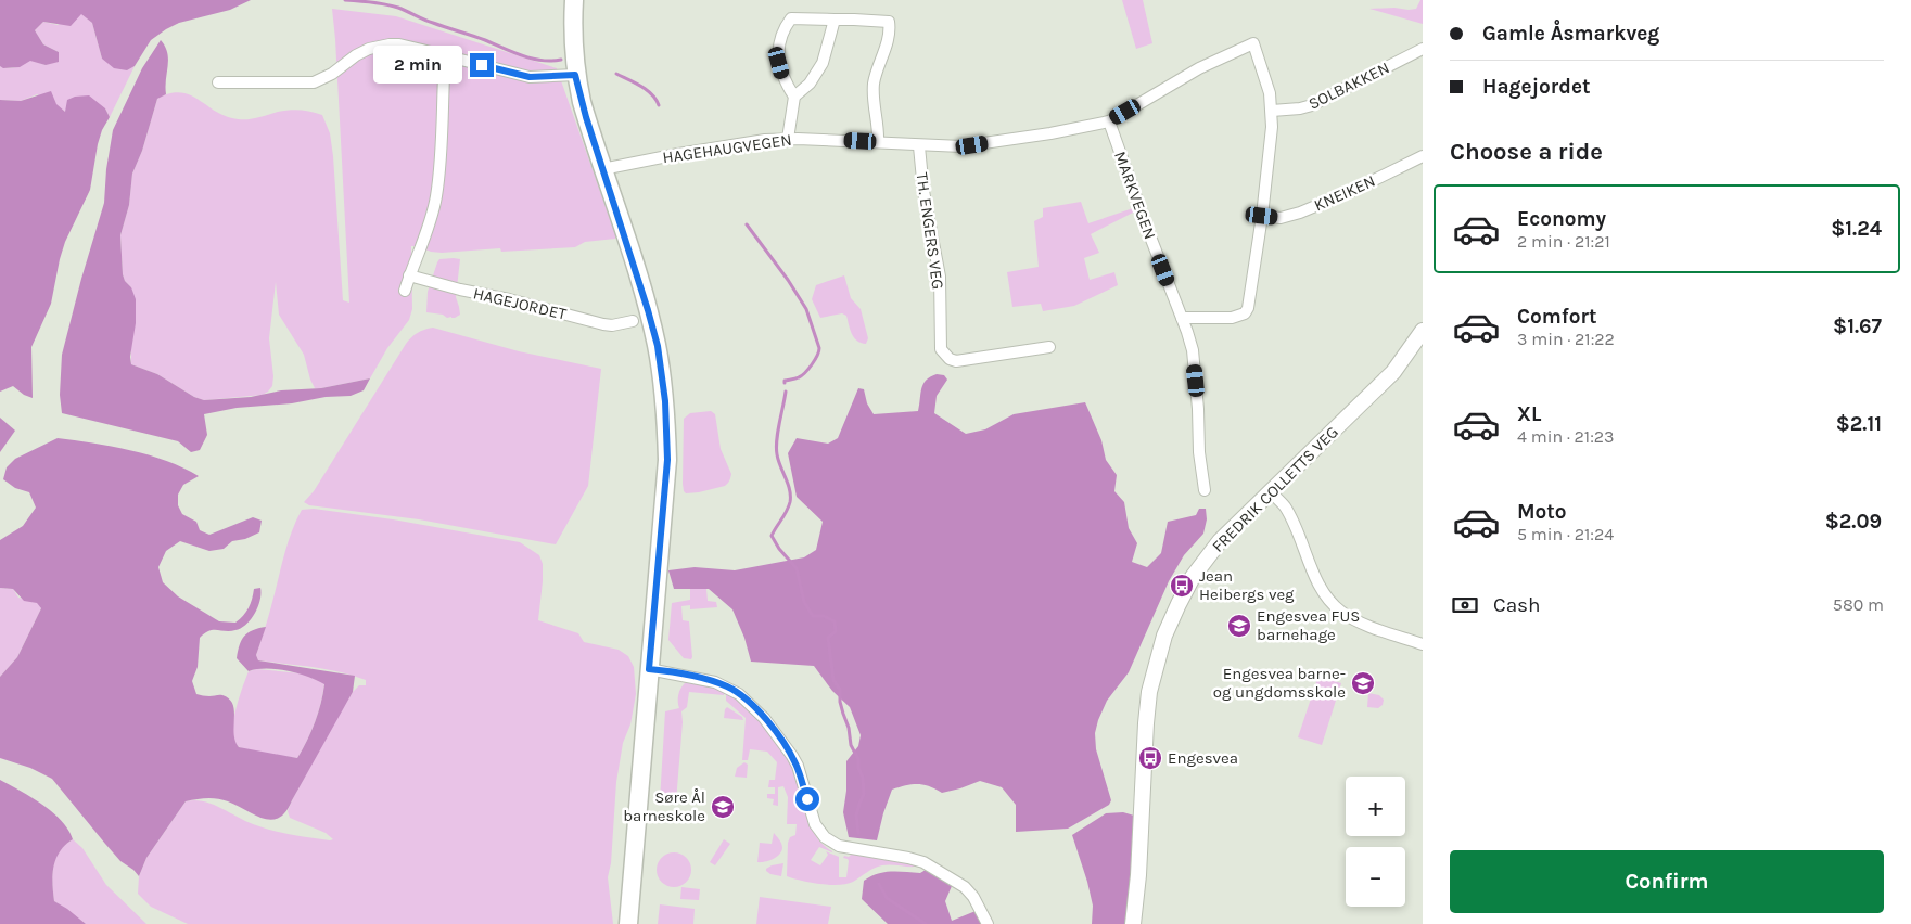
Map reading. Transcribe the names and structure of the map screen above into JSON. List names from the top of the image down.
{
  "streets": {
    "street": [
      "SOLBAKKEN",
      "HAGEHAUGVEGEN",
      "KNEIKEN",
      "MARKVEGEN",
      "TH. ENGERS VEG",
      "HAGEJORDET",
      "FREDRIK COLLETTS VEG"
    ]
  },
  "crossings": [
    ["SOLBAKKEN", "HAGEHAUGVEGEN"],
    ["HAGEHAUGVEGEN", "MARKVEGEN"],
    ["HAGEHAUGVEGEN", "TH. ENGERS VEG"]
  ],
  "places": {
    "bus stop": ["Jean Heibergs veg", "Engesvea"],
    "school or university": ["Engesvea FUS barnehage", "Engesvea barne- og ungdomsskole", "Søre Ål barneskole"]
  },
  "page": {
    "banner": ["Gamle Åsmarkveg", "Hagejordet"],
    "bubble": "2 min",
    "heading": "Choose a ride",
    "list": [
      {
        "name": "Economy",
        "note": "2 min · 21:21",
        "value": "$1.24"
      },
      {
        "name": "Comfort",
        "note": "3 min · 21:22",
        "value": "$1.67"
      },
      {
        "name": "XL",
        "note": "4 min · 21:23",
        "value": "$2.11"
      },
      {
        "name": "Moto",
        "note": "5 min · 21:24",
        "value": "$2.09"
      }
    ],
    "pay": ["Cash", "580 m"],
    "map_buttons": ["+", "−"],
    "buttons": "Confirm"
  }
}
